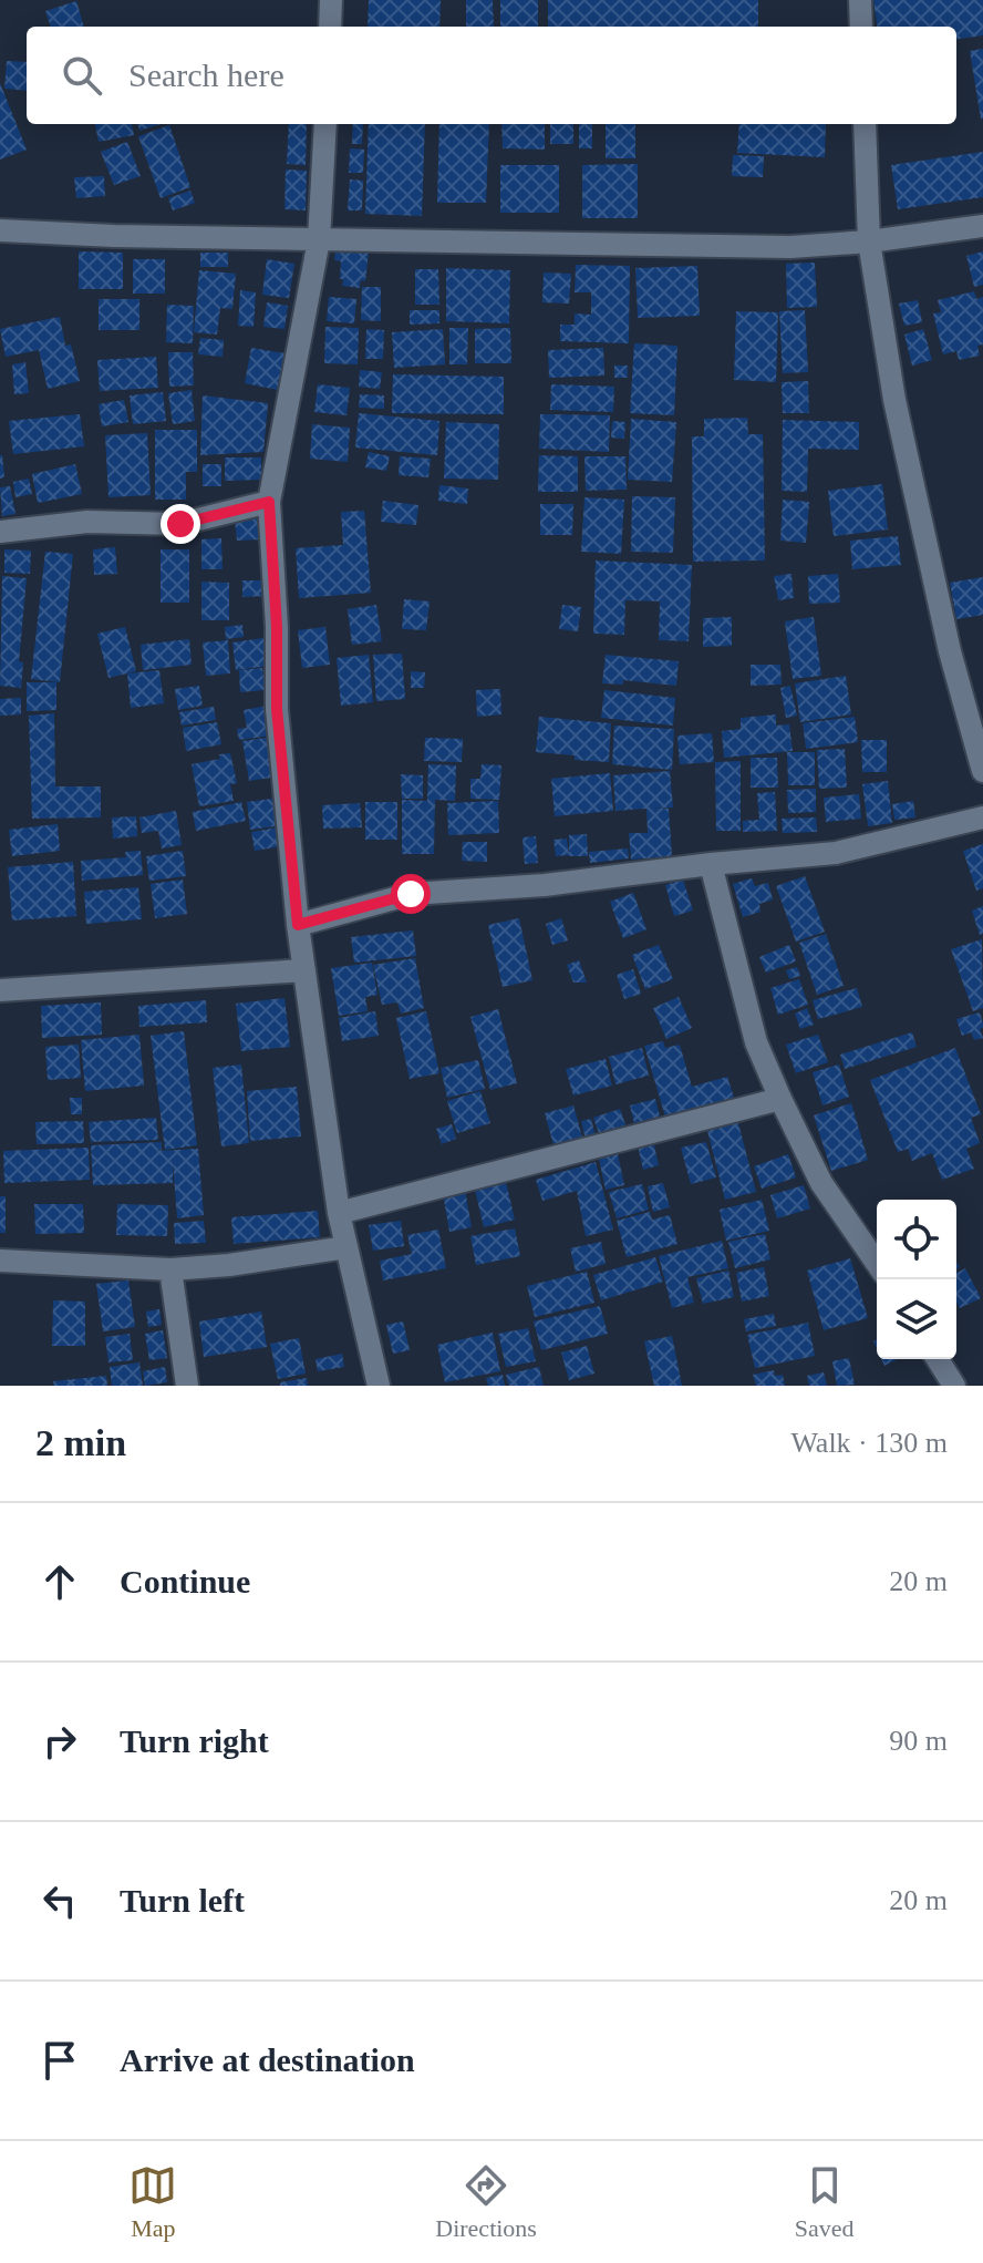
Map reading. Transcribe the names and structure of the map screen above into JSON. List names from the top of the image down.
{
  "page": {
    "search": "Search here",
    "heading": ["2 min", "Walk · 130 m"],
    "list": [
      ["Continue", "20 m"],
      ["Turn right", "90 m"],
      ["Turn left", "20 m"],
      "Arrive at destination"
    ],
    "nav": ["Map", "Directions", "Saved"]
  }
}
